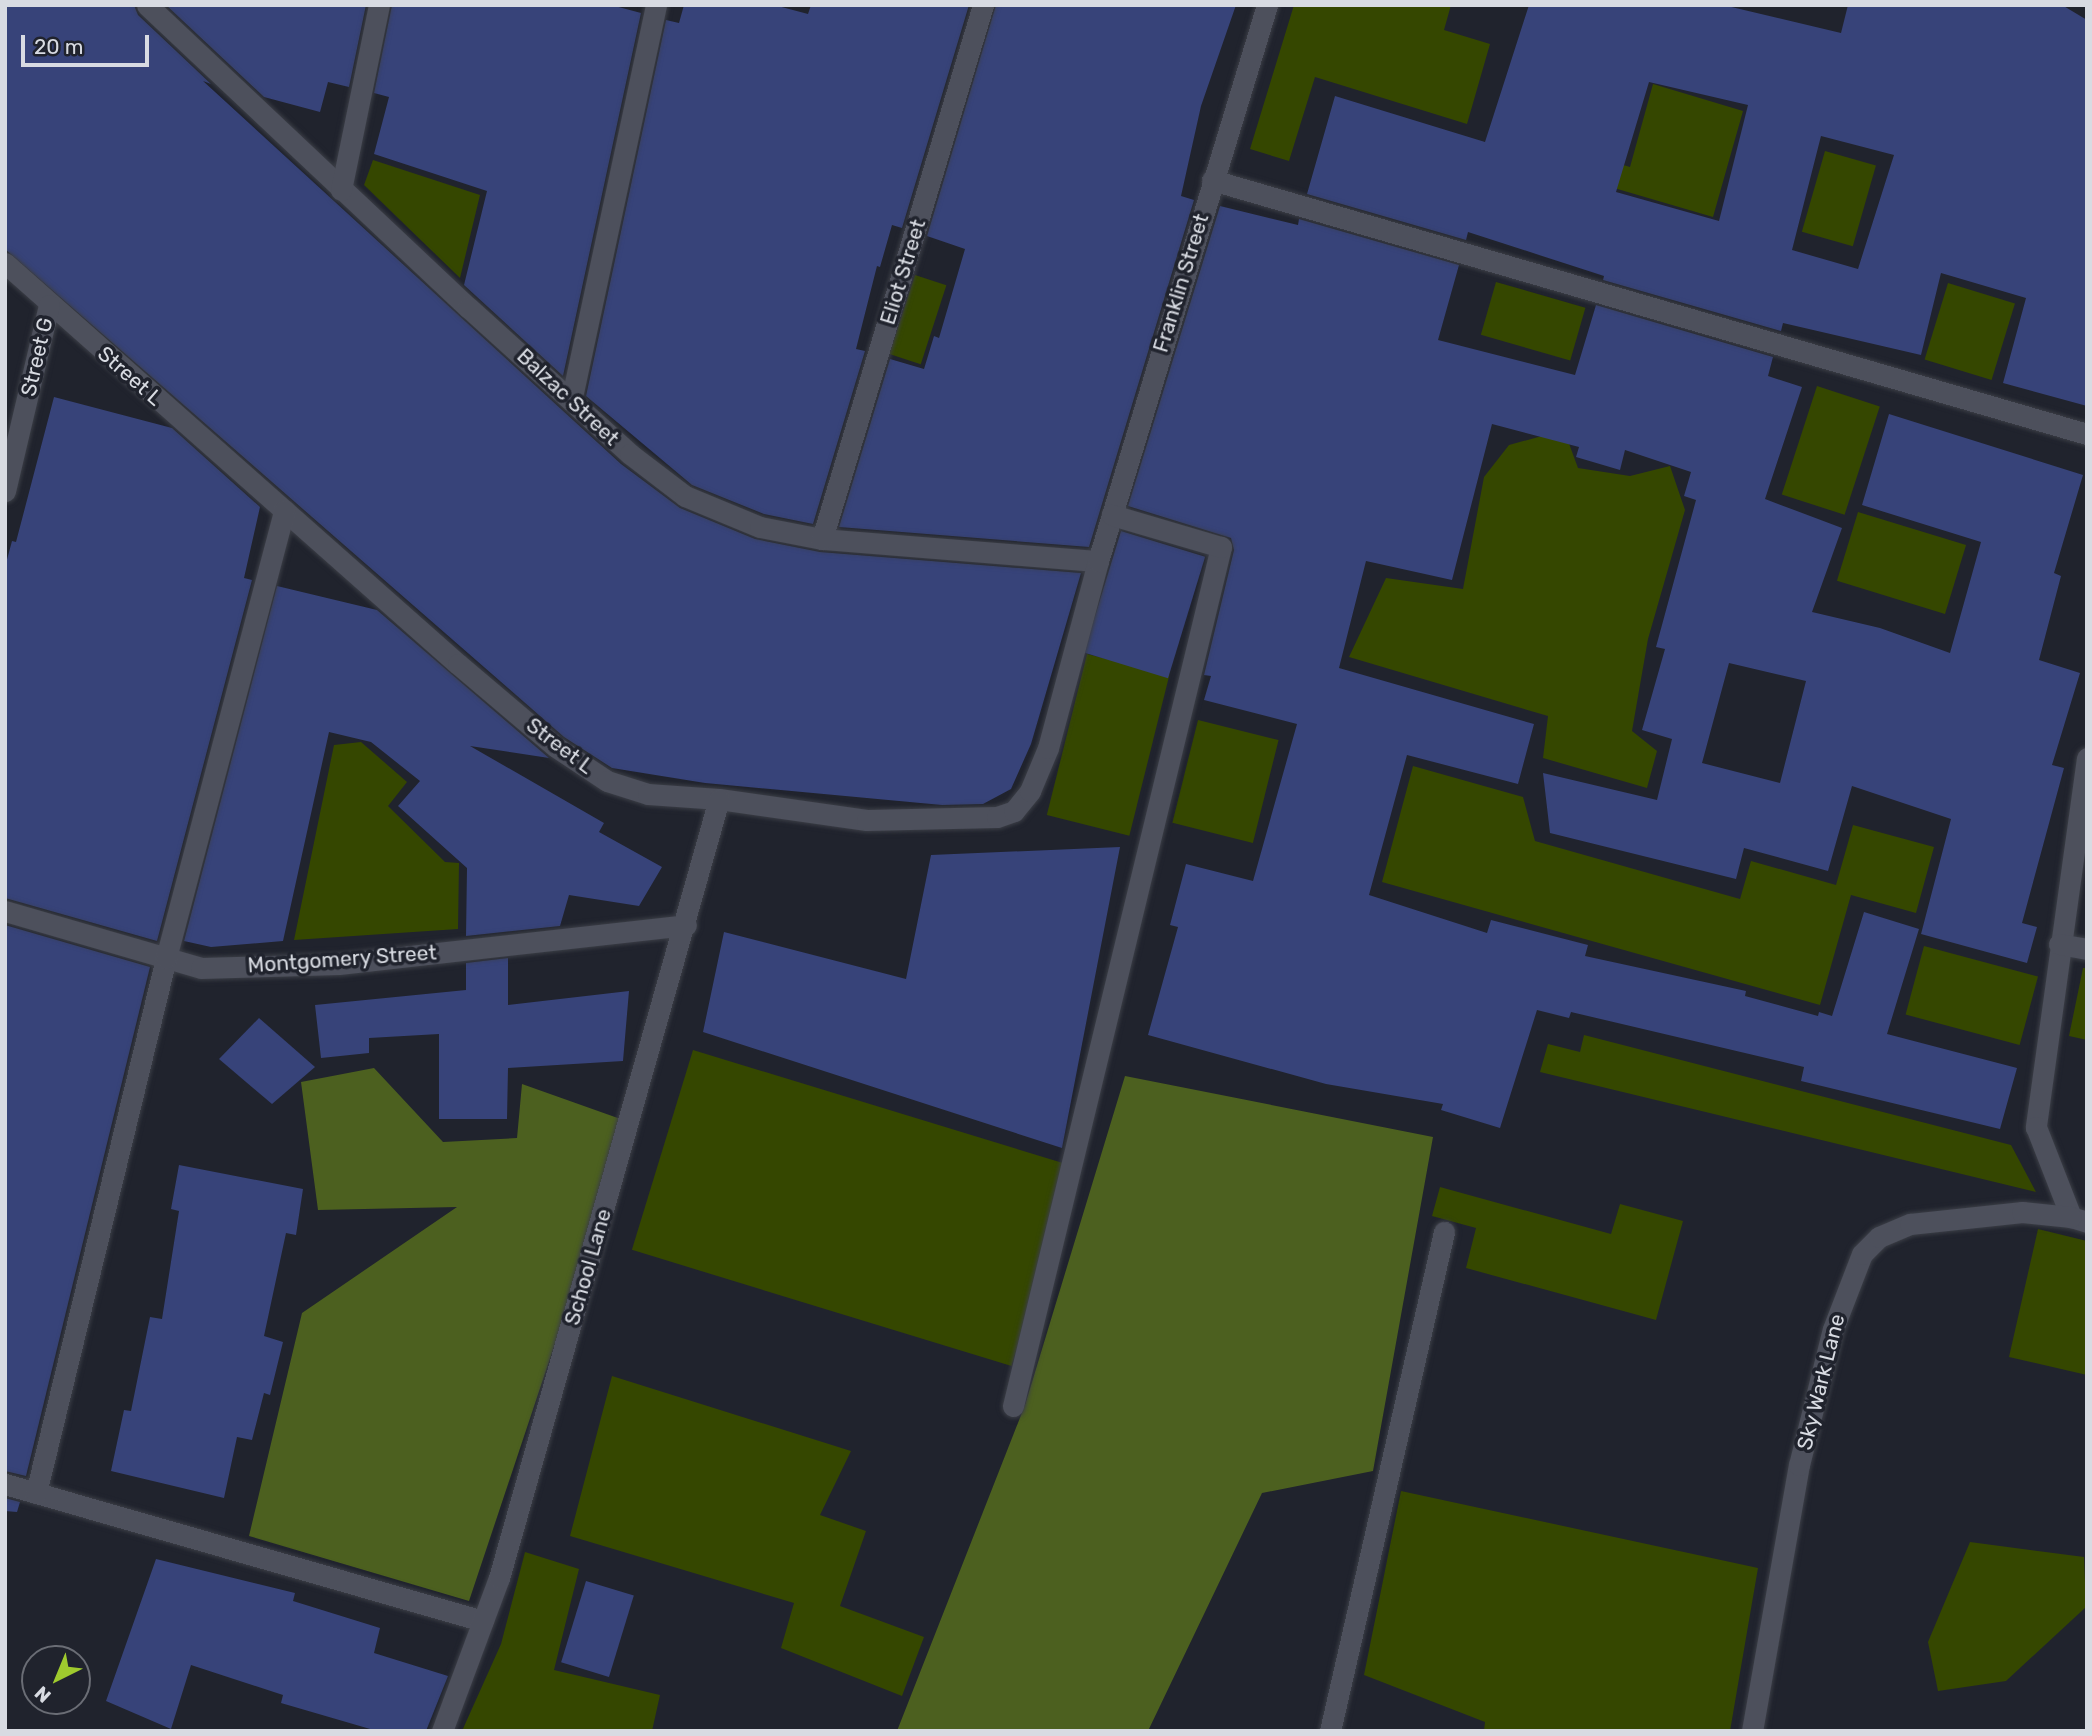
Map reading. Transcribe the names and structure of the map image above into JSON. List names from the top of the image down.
{
  "streets": {
    "street": [
      "Eliot Street",
      "Franklin Street",
      "Street G",
      "Street L",
      "Balzac Street",
      "Montgomery Street",
      "School Lane",
      "Sky Wark Lane"
    ]
  },
  "crossings": [
    ["Eliot Street", "Balzac Street"],
    ["Franklin Street", "Street L"],
    ["Franklin Street", "Balzac Street"],
    ["Street G", "Street L"],
    ["Street L", "Balzac Street"],
    ["Street L", "School Lane"],
    ["Montgomery Street", "School Lane"]
  ],
  "scale_bar": "20 m",
  "north": "bottom left"
}
